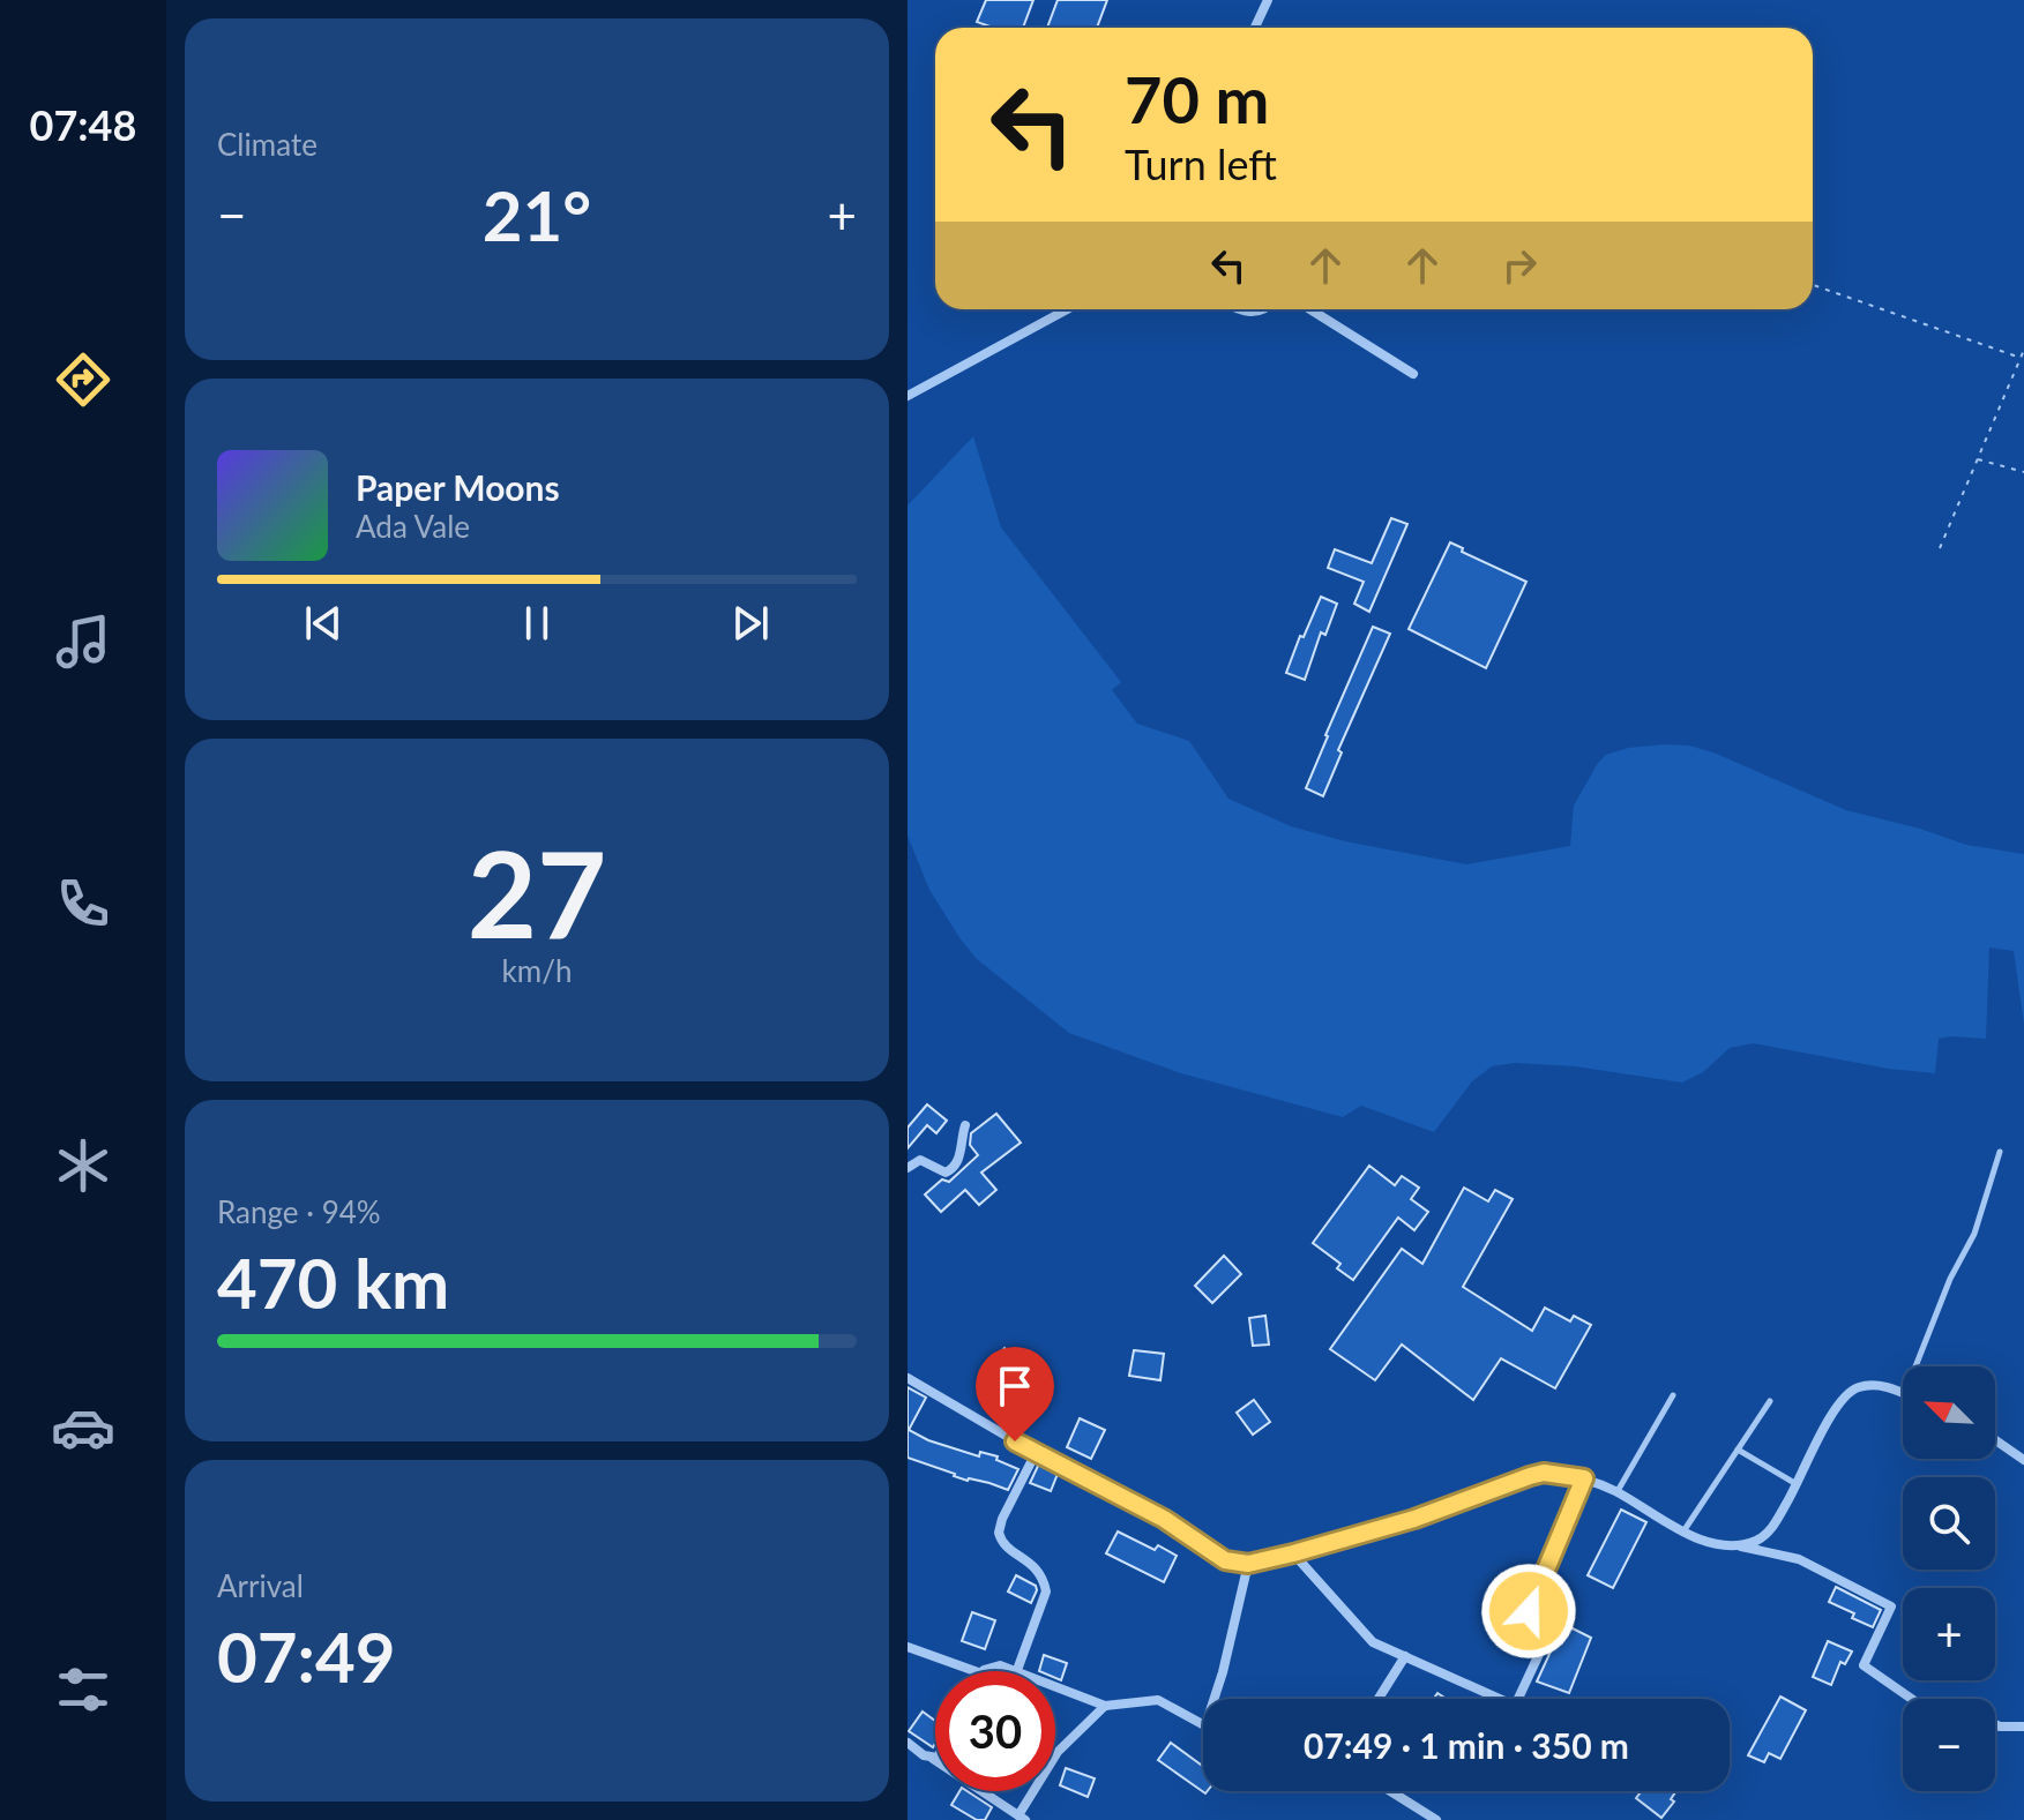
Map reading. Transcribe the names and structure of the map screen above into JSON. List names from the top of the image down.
{
  "north": "top left",
  "page": {
    "tabs": "07:48",
    "tile": [
      "Climate",
      ["27", "km/h"],
      ["Range · 94%", "470 km"],
      ["Arrival", "07:49"]
    ],
    "turn": ["70 m", "Turn left"],
    "heat": ["−", "21°", "+"],
    "song": ["Paper Moons", "Ada Vale"],
    "map_buttons": ["+", "−"],
    "limit": "30",
    "trip": "07:49 · 1 min · 350 m"
  }
}
